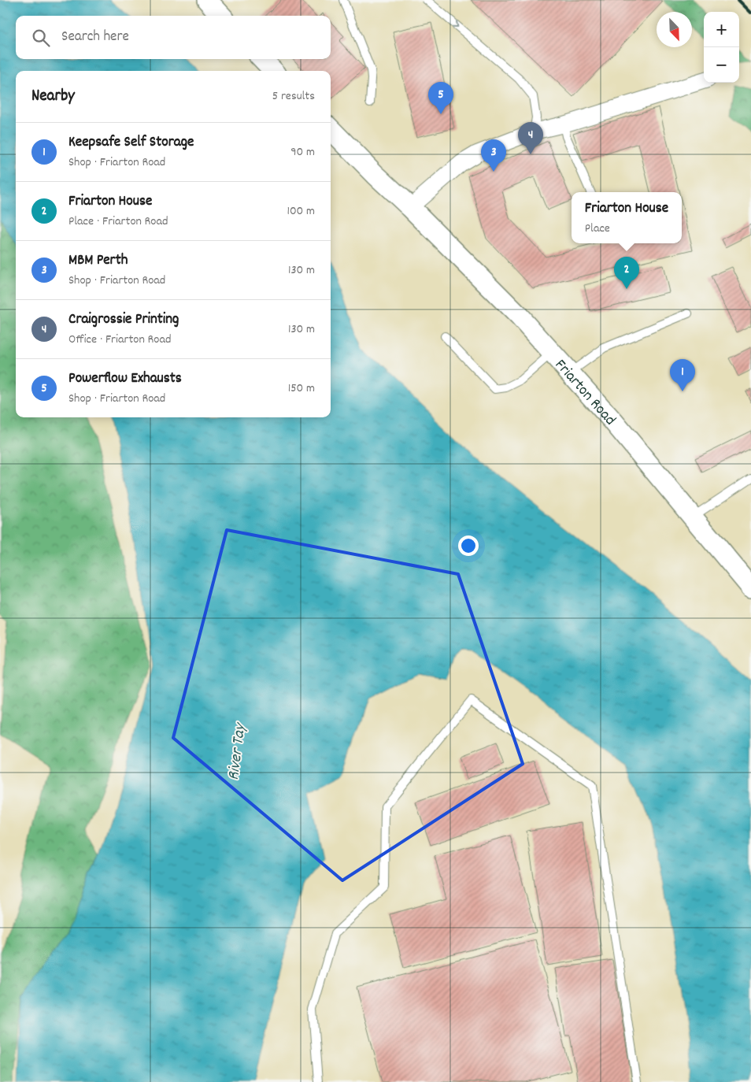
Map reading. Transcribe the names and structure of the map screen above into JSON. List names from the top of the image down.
{
  "streets": {
    "street": ["Friarton Road"]
  },
  "water": ["River Tay"],
  "north": "bottom right",
  "page": {
    "map_buttons": ["+", "−"],
    "search": "Search here",
    "heading": ["Nearby", "5 results"],
    "pins": [
      "5",
      "4",
      "3",
      "2",
      "1"
    ],
    "list": [
      {
        "mark": "1",
        "name": "Keepsafe Self Storage",
        "note": "Shop · Friarton Road",
        "value": "90 m"
      },
      {
        "mark": "2",
        "name": "Friarton House",
        "note": "Place · Friarton Road",
        "value": "100 m"
      },
      {
        "mark": "3",
        "name": "MBM Perth",
        "note": "Shop · Friarton Road",
        "value": "130 m"
      },
      {
        "mark": "4",
        "name": "Craigrossie Printing",
        "note": "Office · Friarton Road",
        "value": "130 m"
      },
      {
        "mark": "5",
        "name": "Powerflow Exhausts",
        "note": "Shop · Friarton Road",
        "value": "150 m"
      }
    ],
    "popup": ["Friarton House", "Place"]
  }
}
